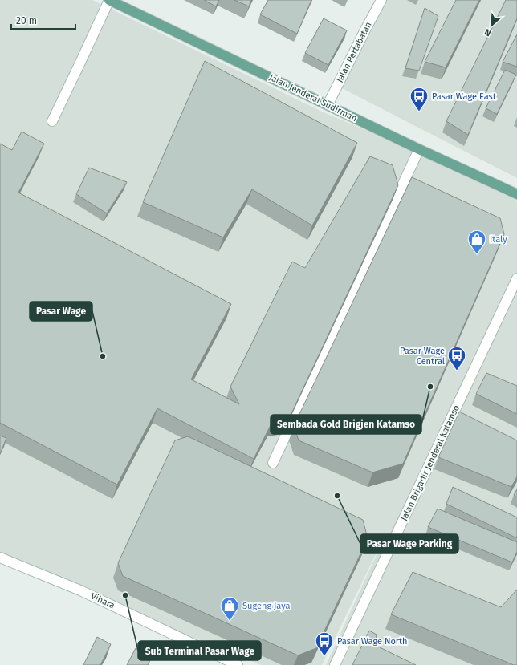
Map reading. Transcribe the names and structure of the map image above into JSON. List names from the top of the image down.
{
  "streets": {
    "main road": ["Jalan Jenderal Sudirman"],
    "street": ["Jalan Pertabatan", "Jalan Brigadir Jenderal Katamso", "Vihara"]
  },
  "crossings": [
    ["Jalan Pertabatan", "Jalan Jenderal Sudirman"]
  ],
  "places": {
    "bus stop": ["Pasar Wage East", "Pasar Wage Central", "Pasar Wage North"],
    "shop": ["Italy", "Sugeng Jaya"],
    "other": [
      "Pasar Wage",
      "Sembada Gold Brigjen Katamso",
      "Pasar Wage Parking",
      "Sub Terminal Pasar Wage"
    ]
  },
  "scale_bar": "20 m",
  "north": "bottom left"
}
